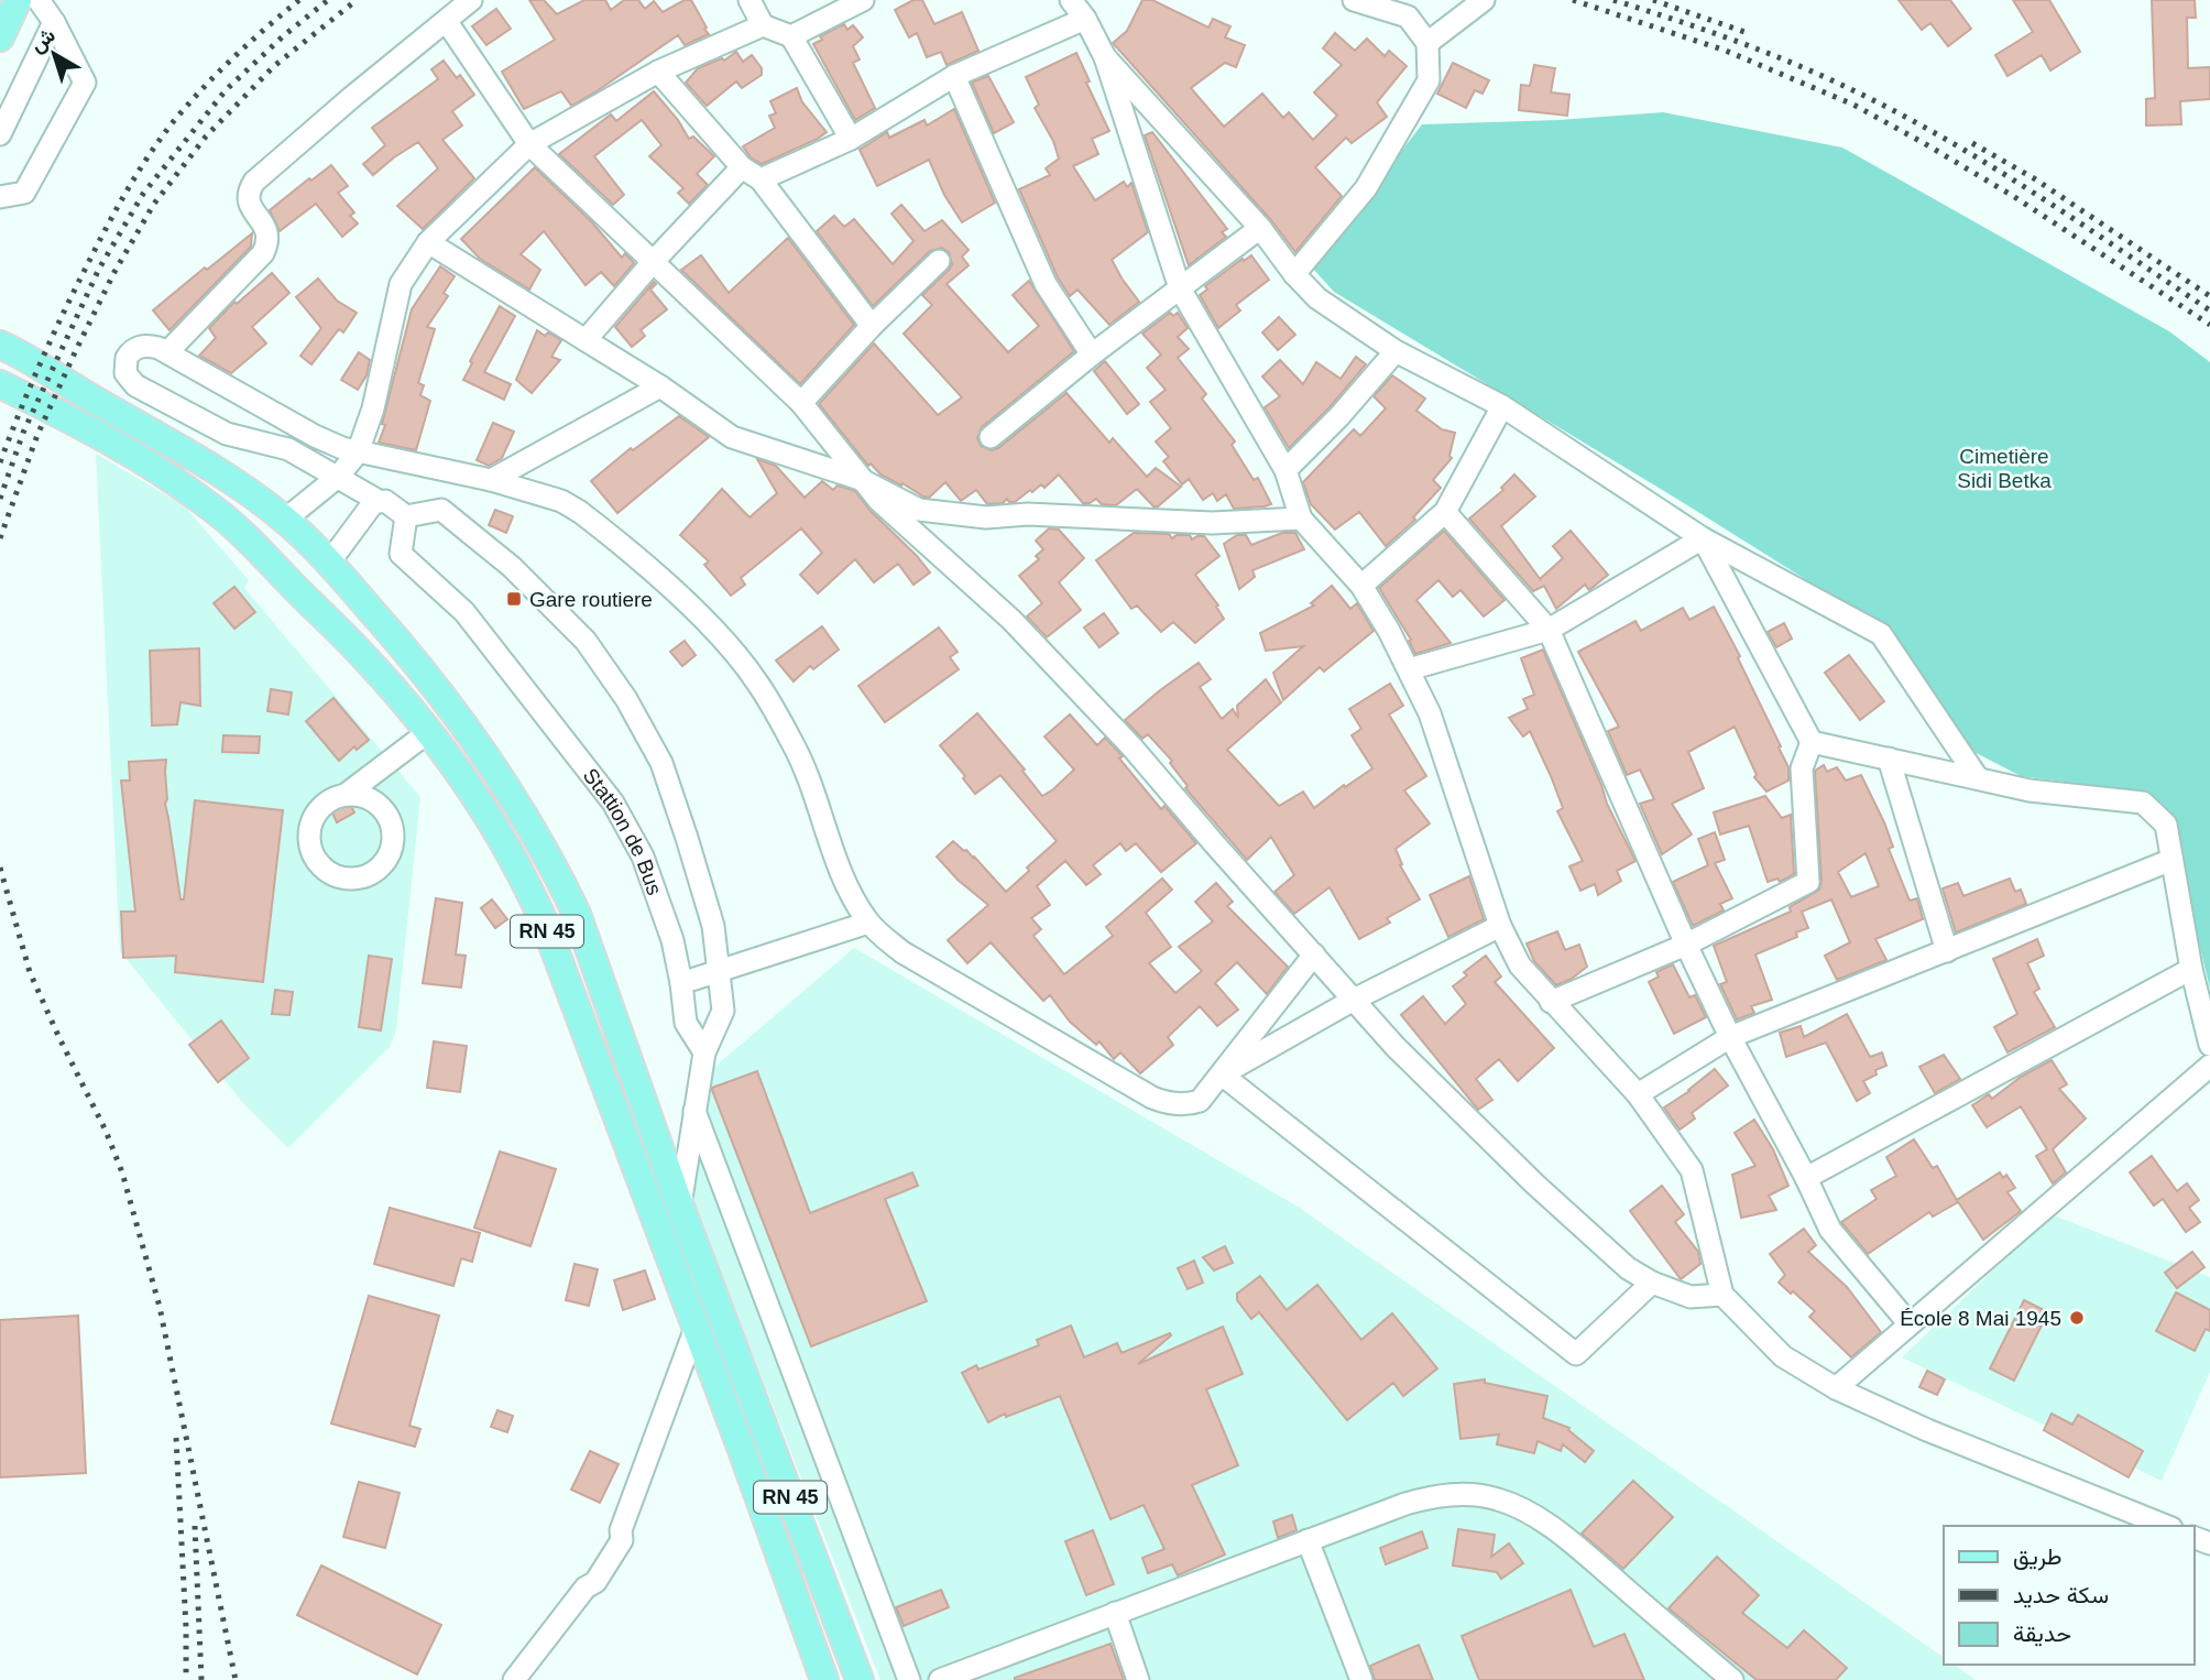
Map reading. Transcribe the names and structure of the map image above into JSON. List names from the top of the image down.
{
  "streets": {
    "main road": ["RN 45"],
    "street": ["Stattion de Bus"]
  },
  "parks": ["Cimetière Sidi Betka"],
  "places": {
    "transit": ["Gare routiere"],
    "other": ["École 8 Mai 1945"]
  },
  "legend": ["طريق", "سكة حديد", "حديقة"],
  "north": "top left"
}
